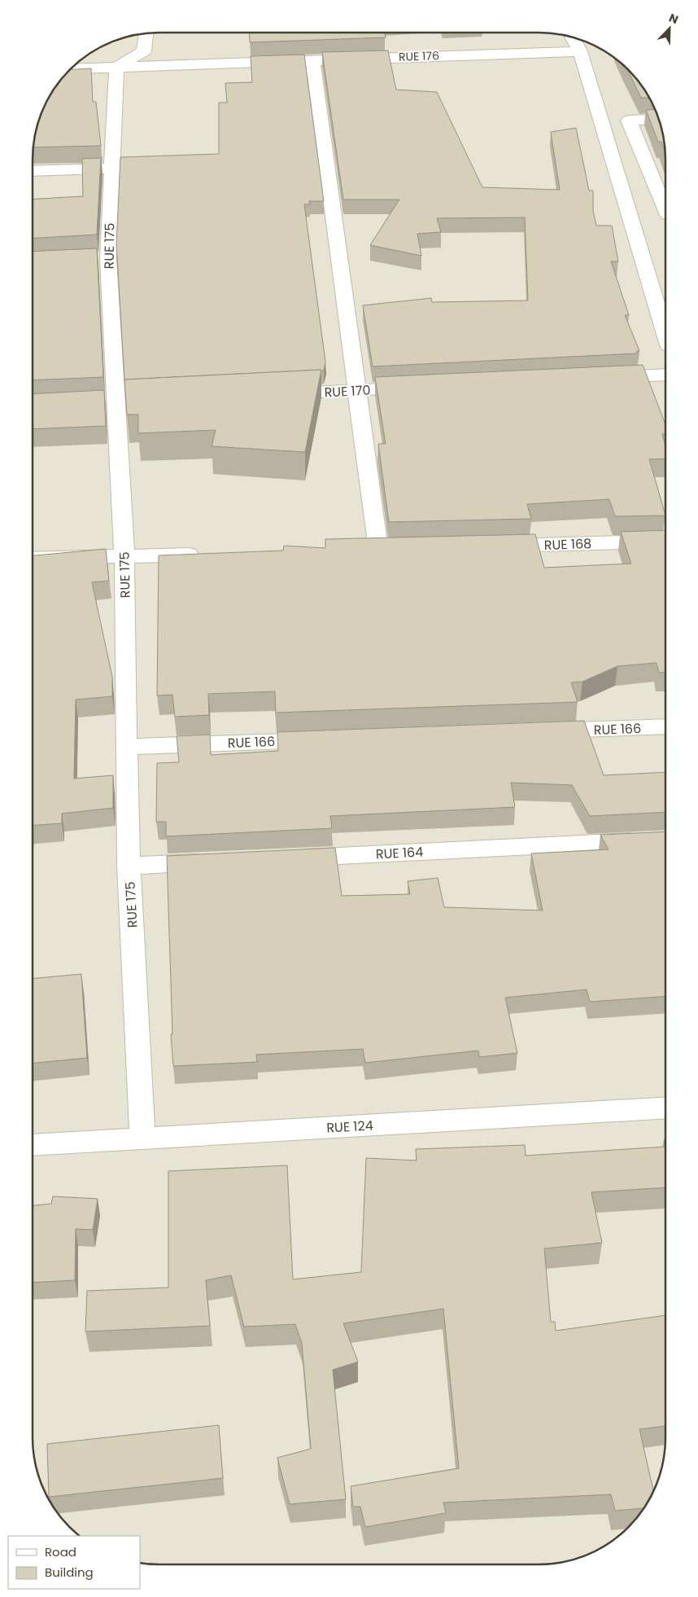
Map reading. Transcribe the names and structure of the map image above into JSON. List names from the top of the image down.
{
  "streets": {
    "street": [
      "RUE 176",
      "RUE 175",
      "RUE 170",
      "RUE 168",
      "RUE 166",
      "RUE 164",
      "RUE 124"
    ]
  },
  "crossings": [
    ["RUE 176", "RUE 175"],
    ["RUE 175", "RUE 166"],
    ["RUE 175", "RUE 124"]
  ],
  "legend": ["Road", "Building"],
  "north": "top right"
}
